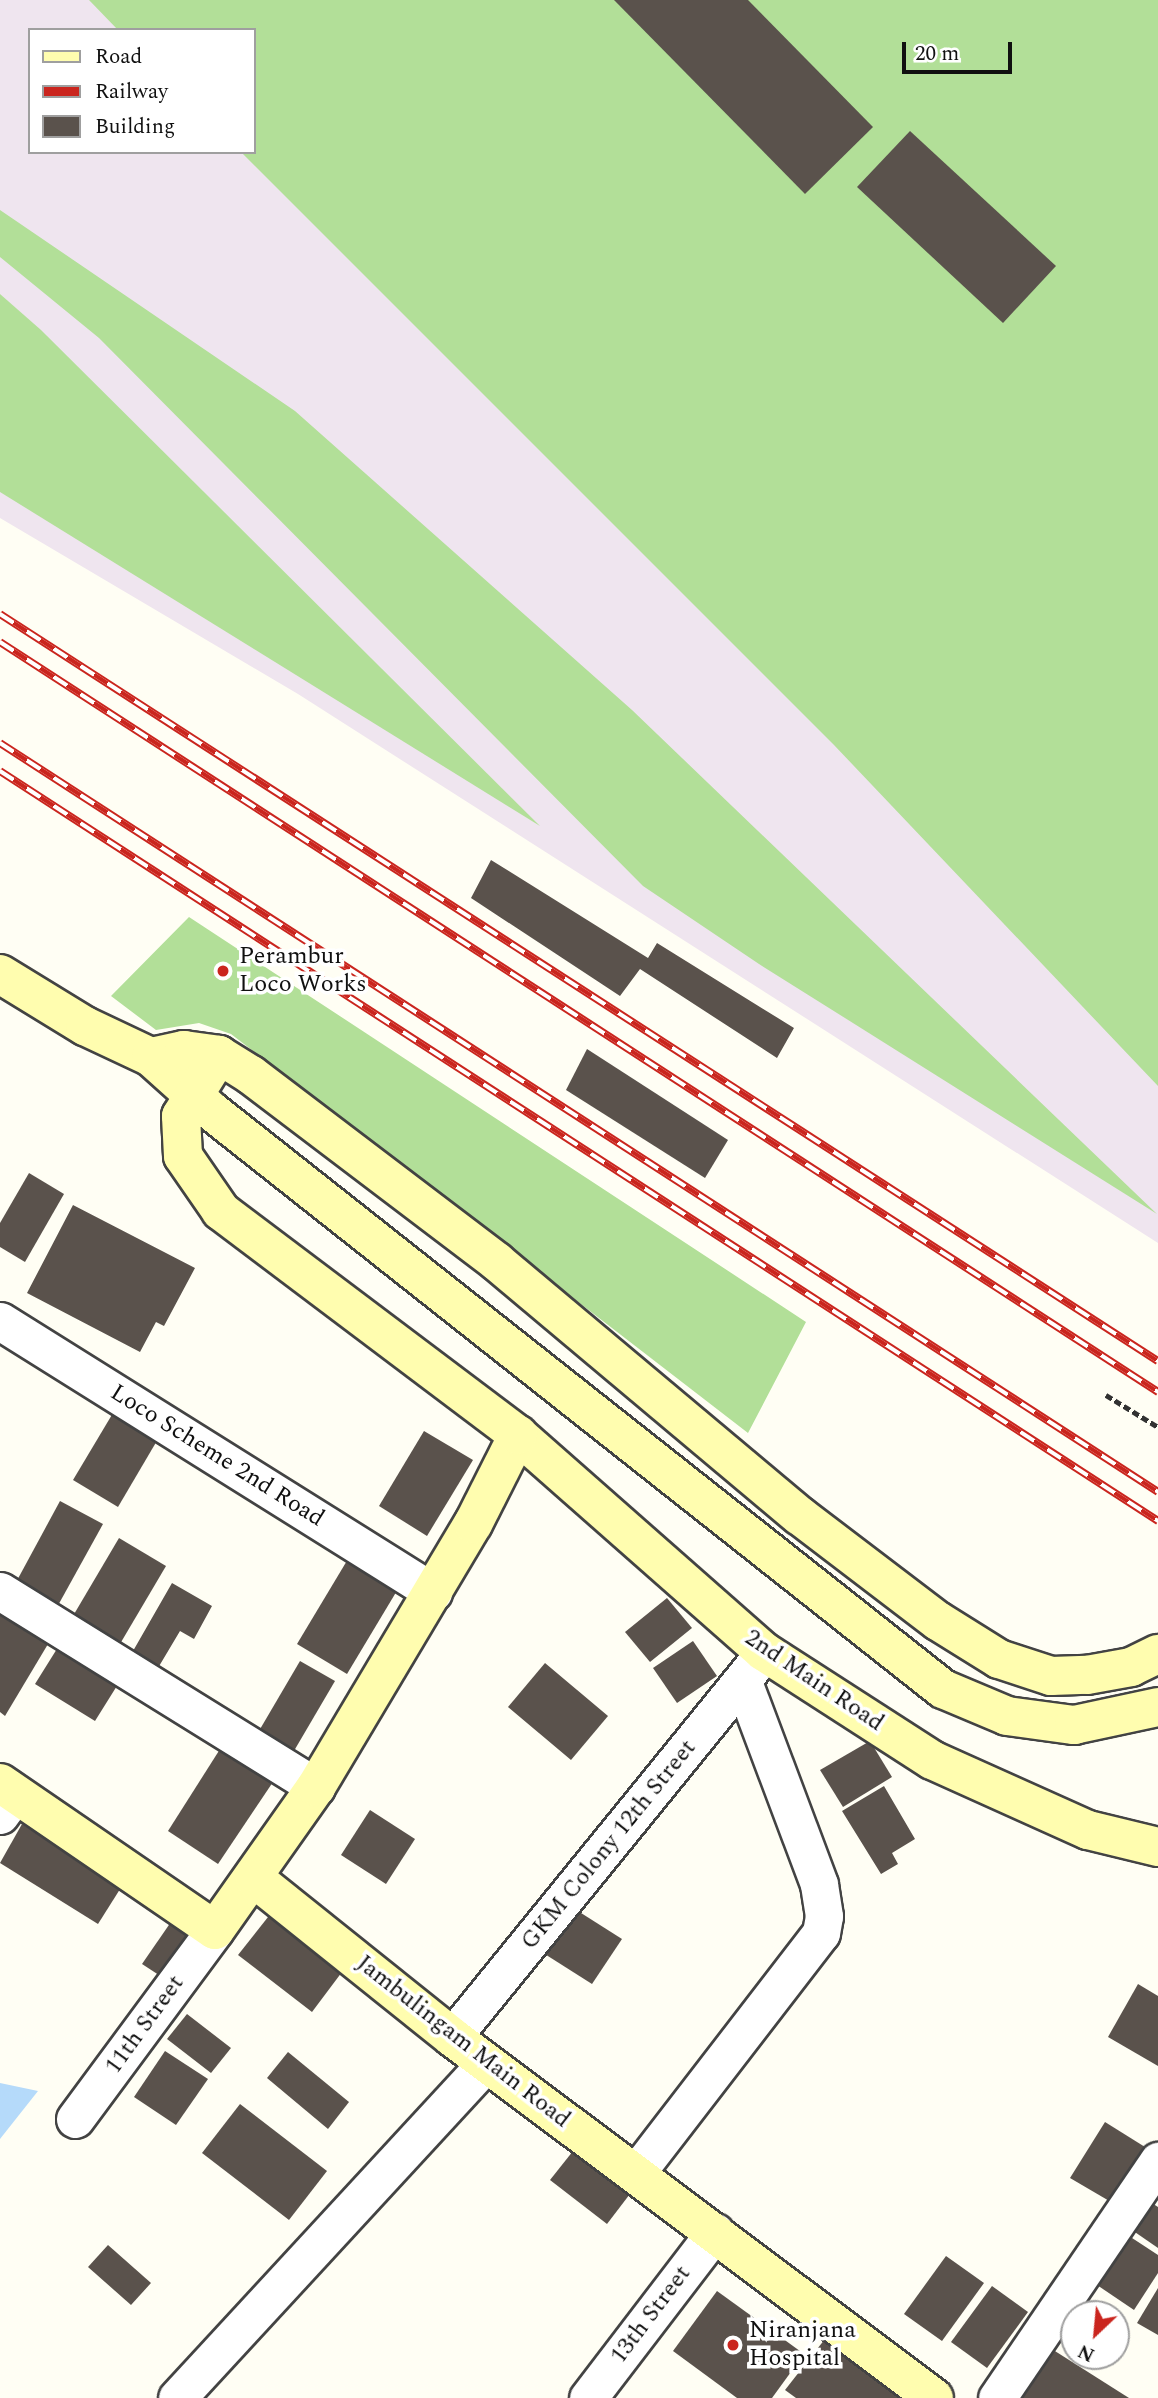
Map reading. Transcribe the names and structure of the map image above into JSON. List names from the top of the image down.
{
  "streets": {
    "main road": ["2nd Main Road", "Jambulingam Main Road"],
    "street": [
      "Loco Scheme 2nd Road",
      "GKM Colony 12th Street",
      "11th Street",
      "13th Street"
    ]
  },
  "crossings": [
    ["2nd Main Road", "GKM Colony 12th Street"],
    ["GKM Colony 12th Street", "Jambulingam Main Road"],
    ["Jambulingam Main Road", "13th Street"]
  ],
  "places": ["Perambur Loco Works", "Niranjana Hospital"],
  "legend": ["Road", "Railway", "Building"],
  "scale_bar": "20 m",
  "north": "bottom left"
}
